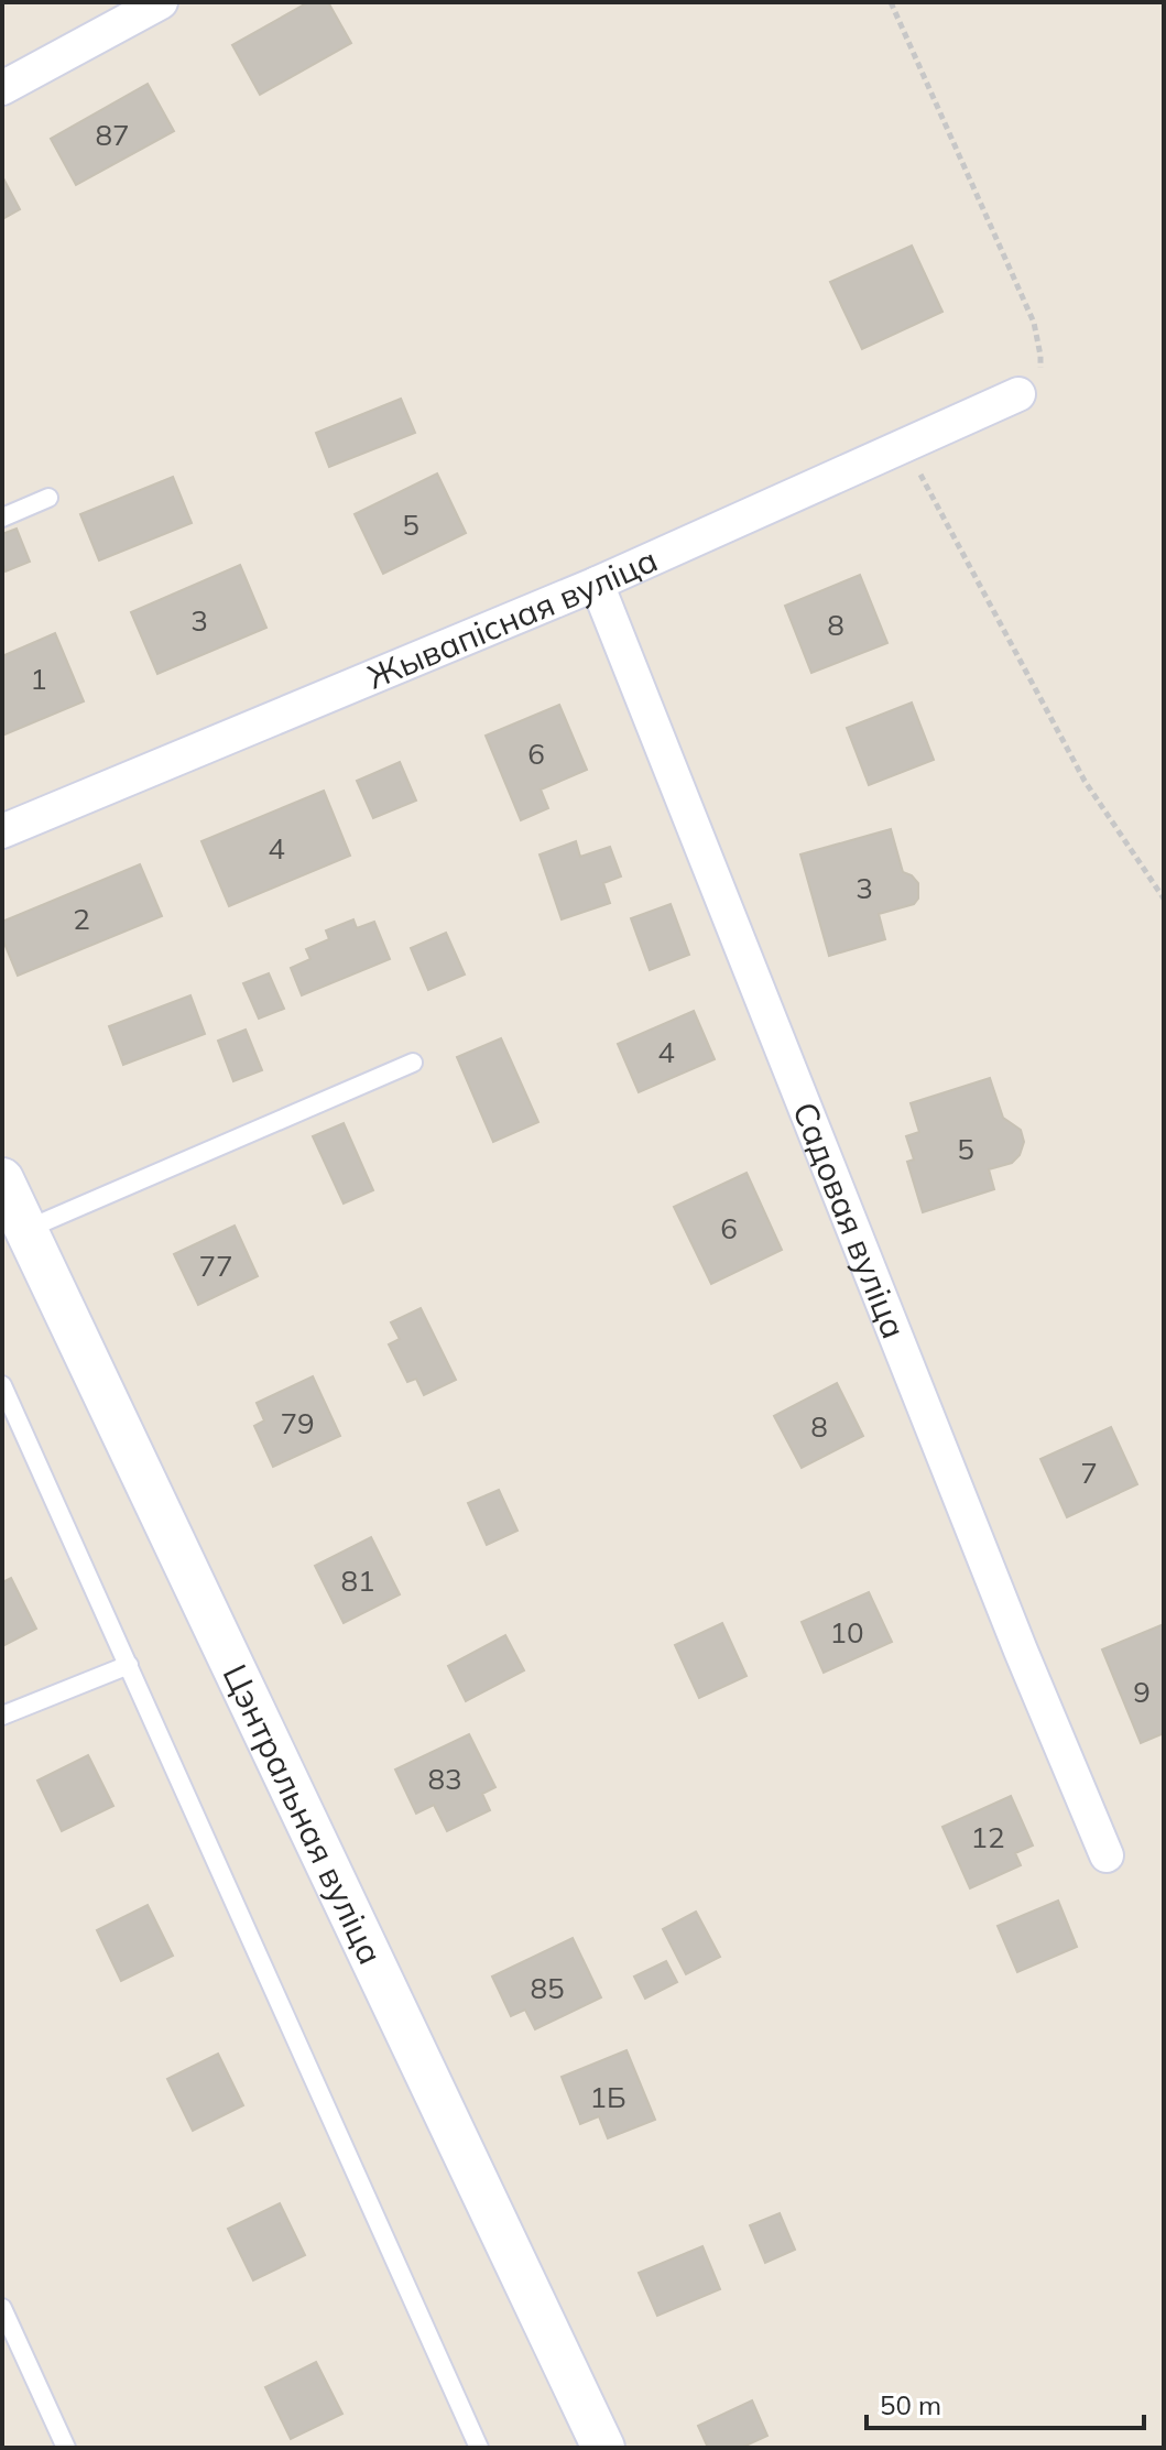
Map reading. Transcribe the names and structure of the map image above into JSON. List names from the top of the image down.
{
  "streets": {
    "street": ["Жывапісная вуліца", "Садовая вуліца", "Цэнтральная вуліца"]
  },
  "crossings": [
    ["Жывапісная вуліца", "Садовая вуліца"]
  ],
  "house_numbers": [
    "87",
    "5",
    "3",
    "8",
    "1",
    "6",
    "4",
    "3",
    "2",
    "4",
    "5",
    "6",
    "77",
    "79",
    "8",
    "7",
    "81",
    "10",
    "9",
    "83",
    "12",
    "85",
    "1Б"
  ],
  "scale_bar": "50 m"
}
